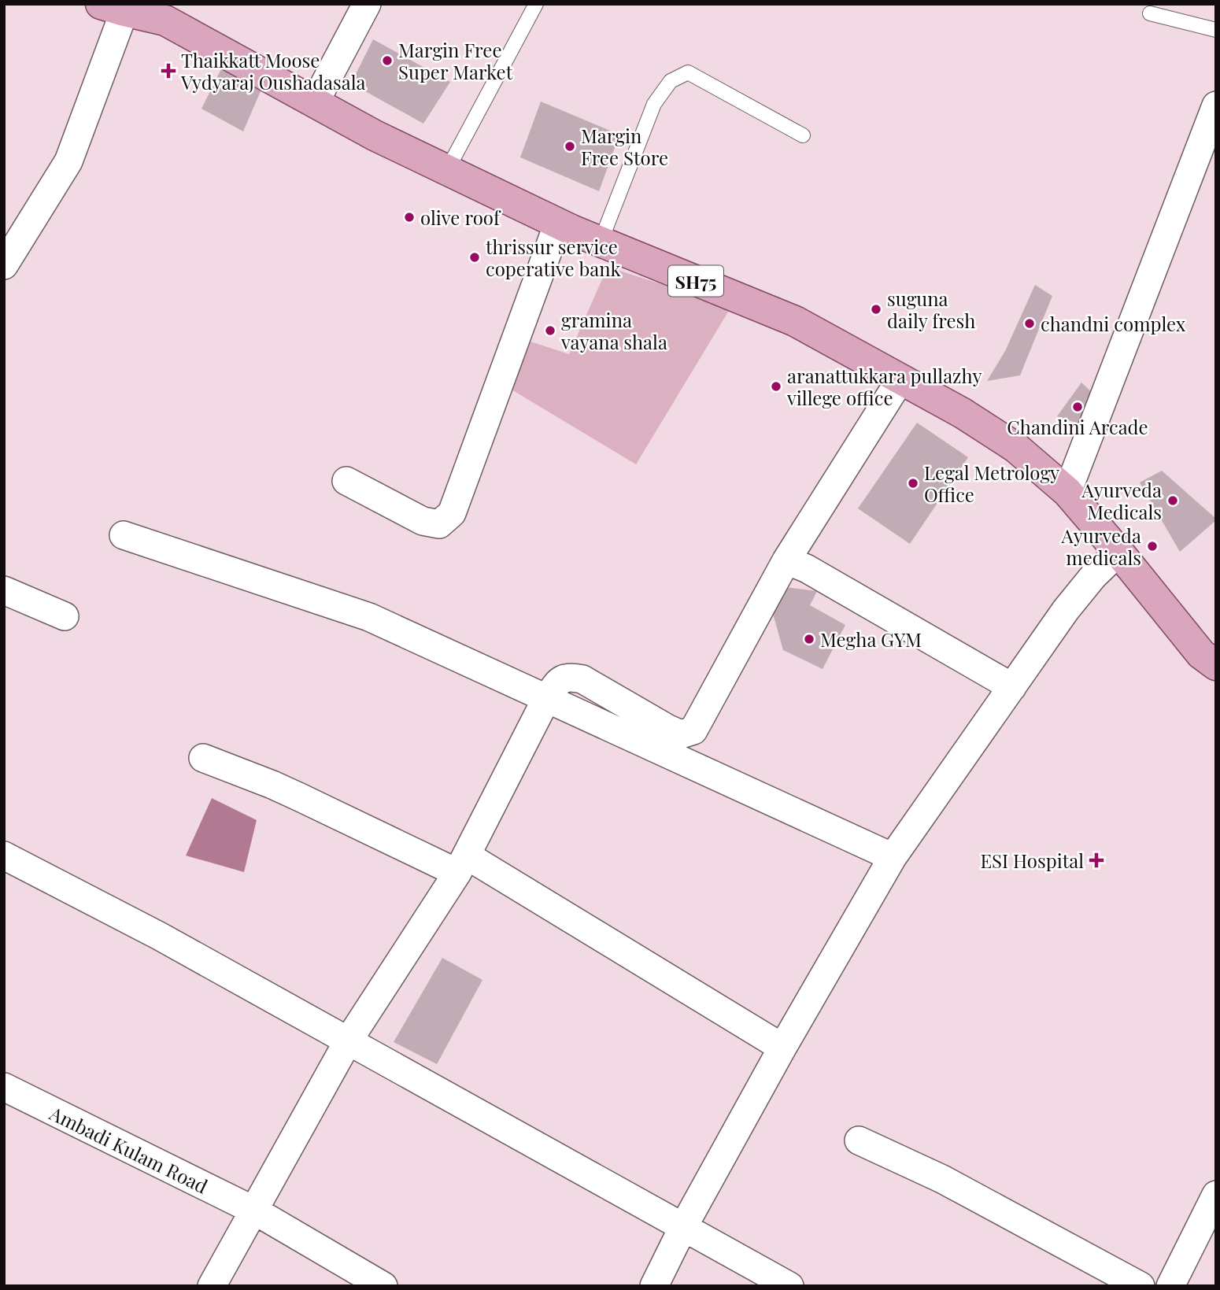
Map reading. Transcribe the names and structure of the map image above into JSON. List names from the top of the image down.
{
  "streets": {
    "main road": ["SH75"],
    "street": ["Ambadi Kulam Road"]
  },
  "places": {
    "other": [
      "Margin Free Super Market",
      "Margin Free Store",
      "olive roof",
      "thrissur service coperative bank",
      "suguna daily fresh",
      "chandni complex",
      "gramina vayana shala",
      "aranattukkara pullazhy villege office",
      "Chandini Arcade",
      "Legal Metrology Office",
      "Ayurveda Medicals",
      "Ayurveda medicals",
      "Megha GYM"
    ],
    "health": ["Thaikkatt Moose Vydyaraj Oushadasala", "ESI Hospital"]
  }
}
